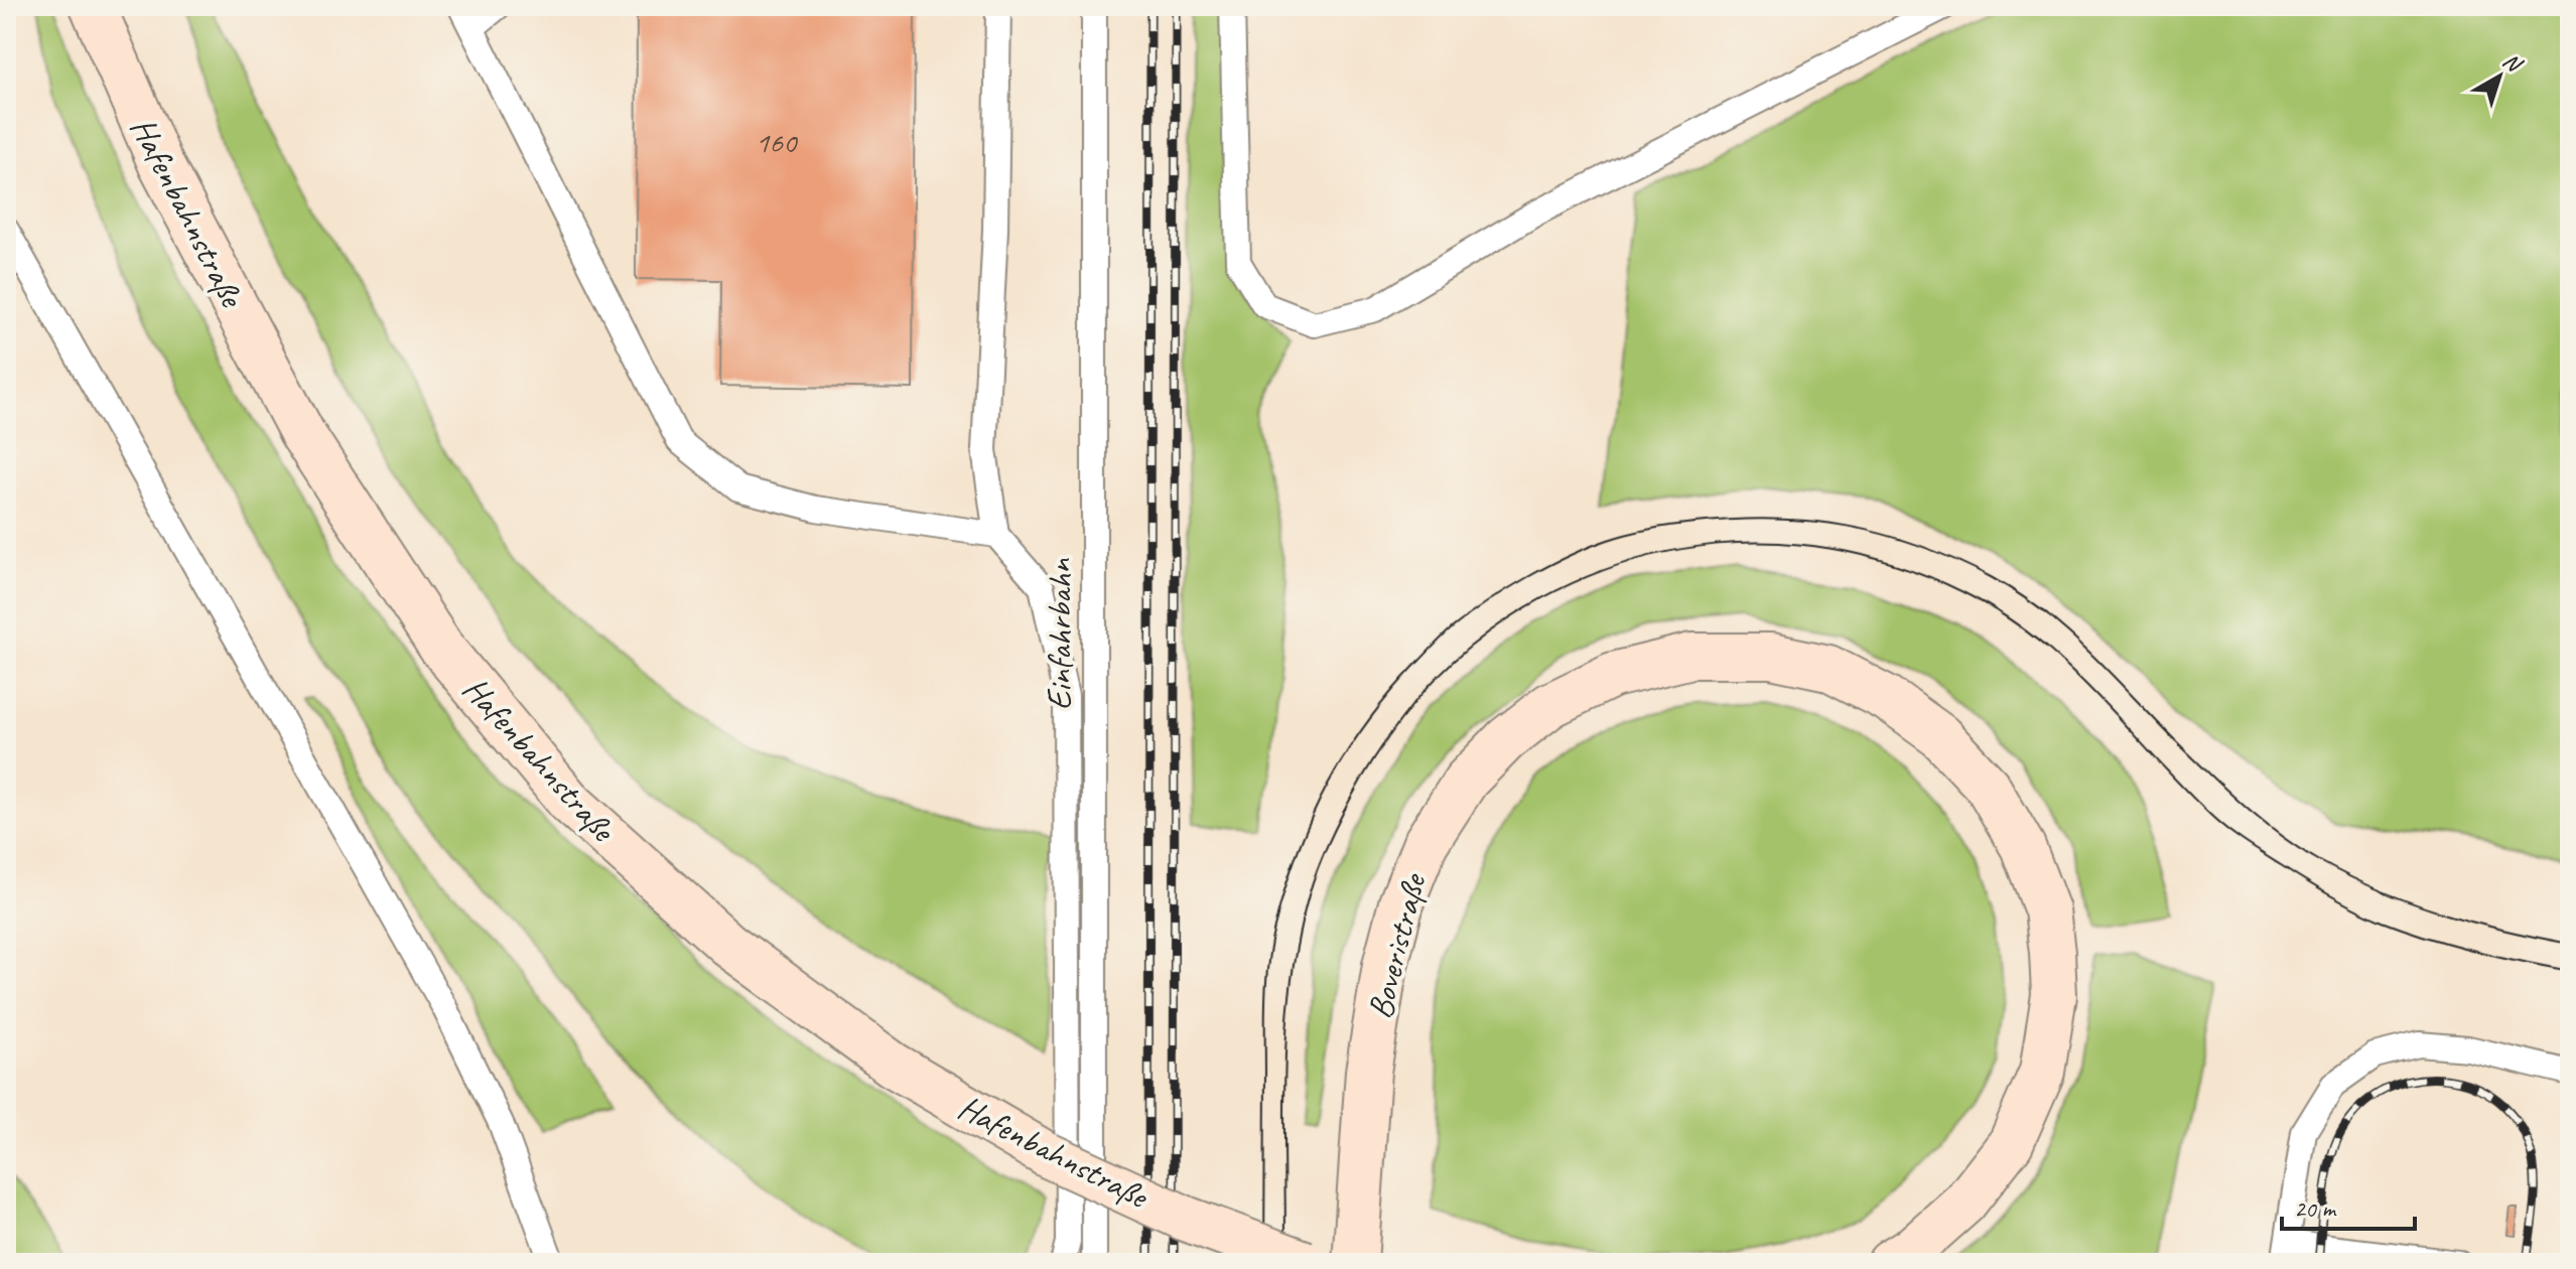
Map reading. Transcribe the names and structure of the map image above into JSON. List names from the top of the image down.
{
  "streets": {
    "main road": ["Hafenbahnstraße", "Boveristraße"],
    "lane": ["Einfahrbahn"]
  },
  "house_numbers": ["160"],
  "scale_bar": "20 m",
  "north": "top right"
}
